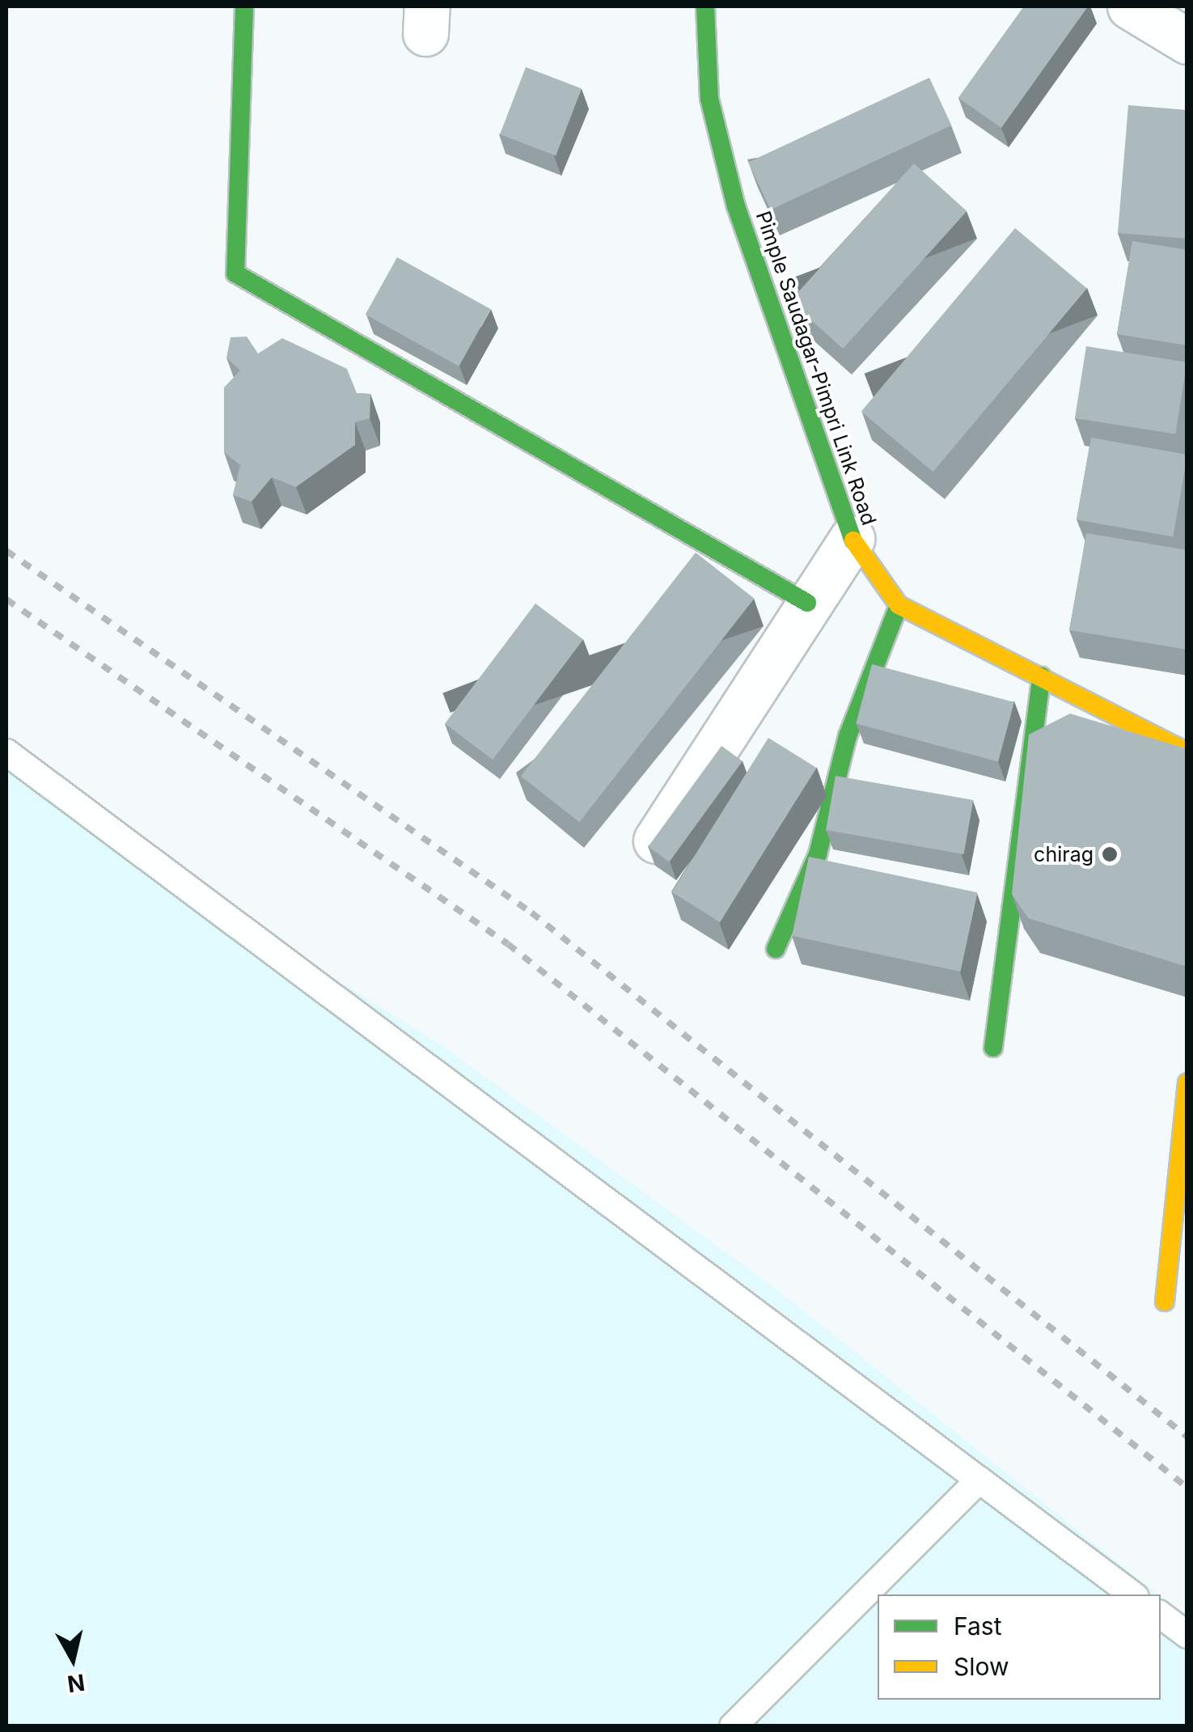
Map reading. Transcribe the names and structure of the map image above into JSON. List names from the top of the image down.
{
  "streets": {
    "street": ["Pimple Saudagar-Pimpri Link Road"]
  },
  "places": ["chirag"],
  "legend": ["Fast", "Slow"],
  "north": "bottom"
}
